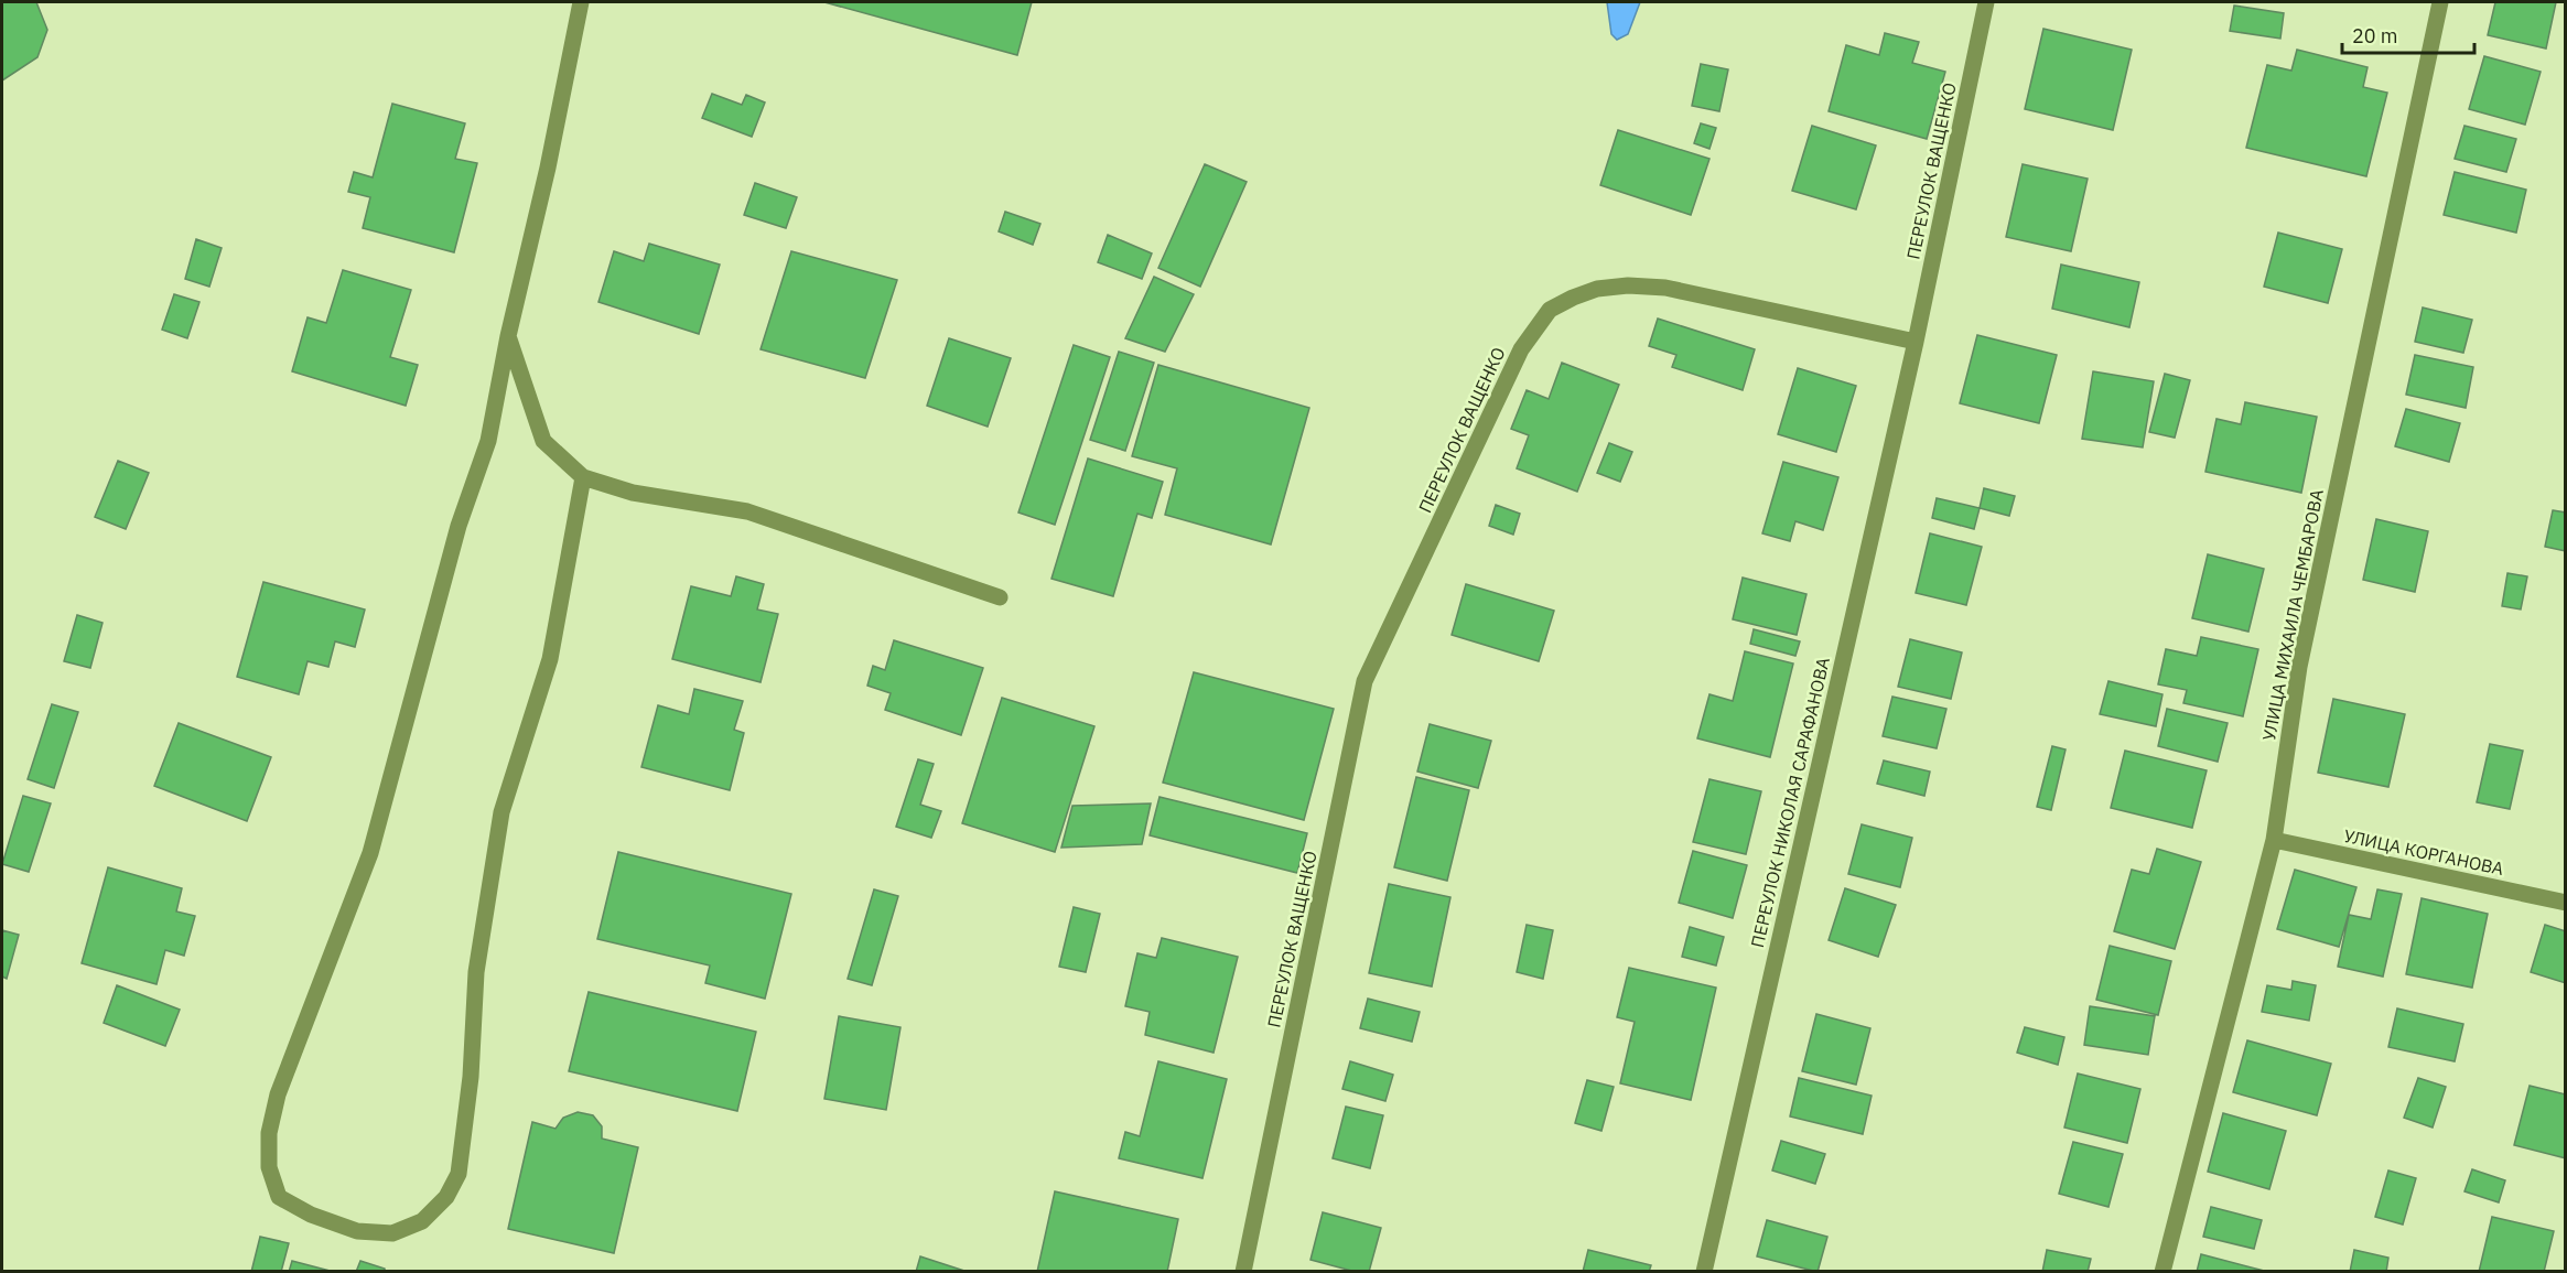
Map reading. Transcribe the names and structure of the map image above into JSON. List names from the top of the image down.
{
  "streets": {
    "street": [
      "ПЕРЕУЛОК ВАЩЕНКО",
      "УЛИЦА МИХАИЛА ЧЕМБАРОВА",
      "ПЕРЕУЛОК НИКОЛАЯ САРАФАНОВА",
      "УЛИЦА КОРГАНОВА"
    ]
  },
  "crossings": [
    ["ПЕРЕУЛОК ВАЩЕНКО", "ПЕРЕУЛОК НИКОЛАЯ САРАФАНОВА"],
    ["УЛИЦА МИХАИЛА ЧЕМБАРОВА", "УЛИЦА КОРГАНОВА"]
  ],
  "scale_bar": "20 m"
}
